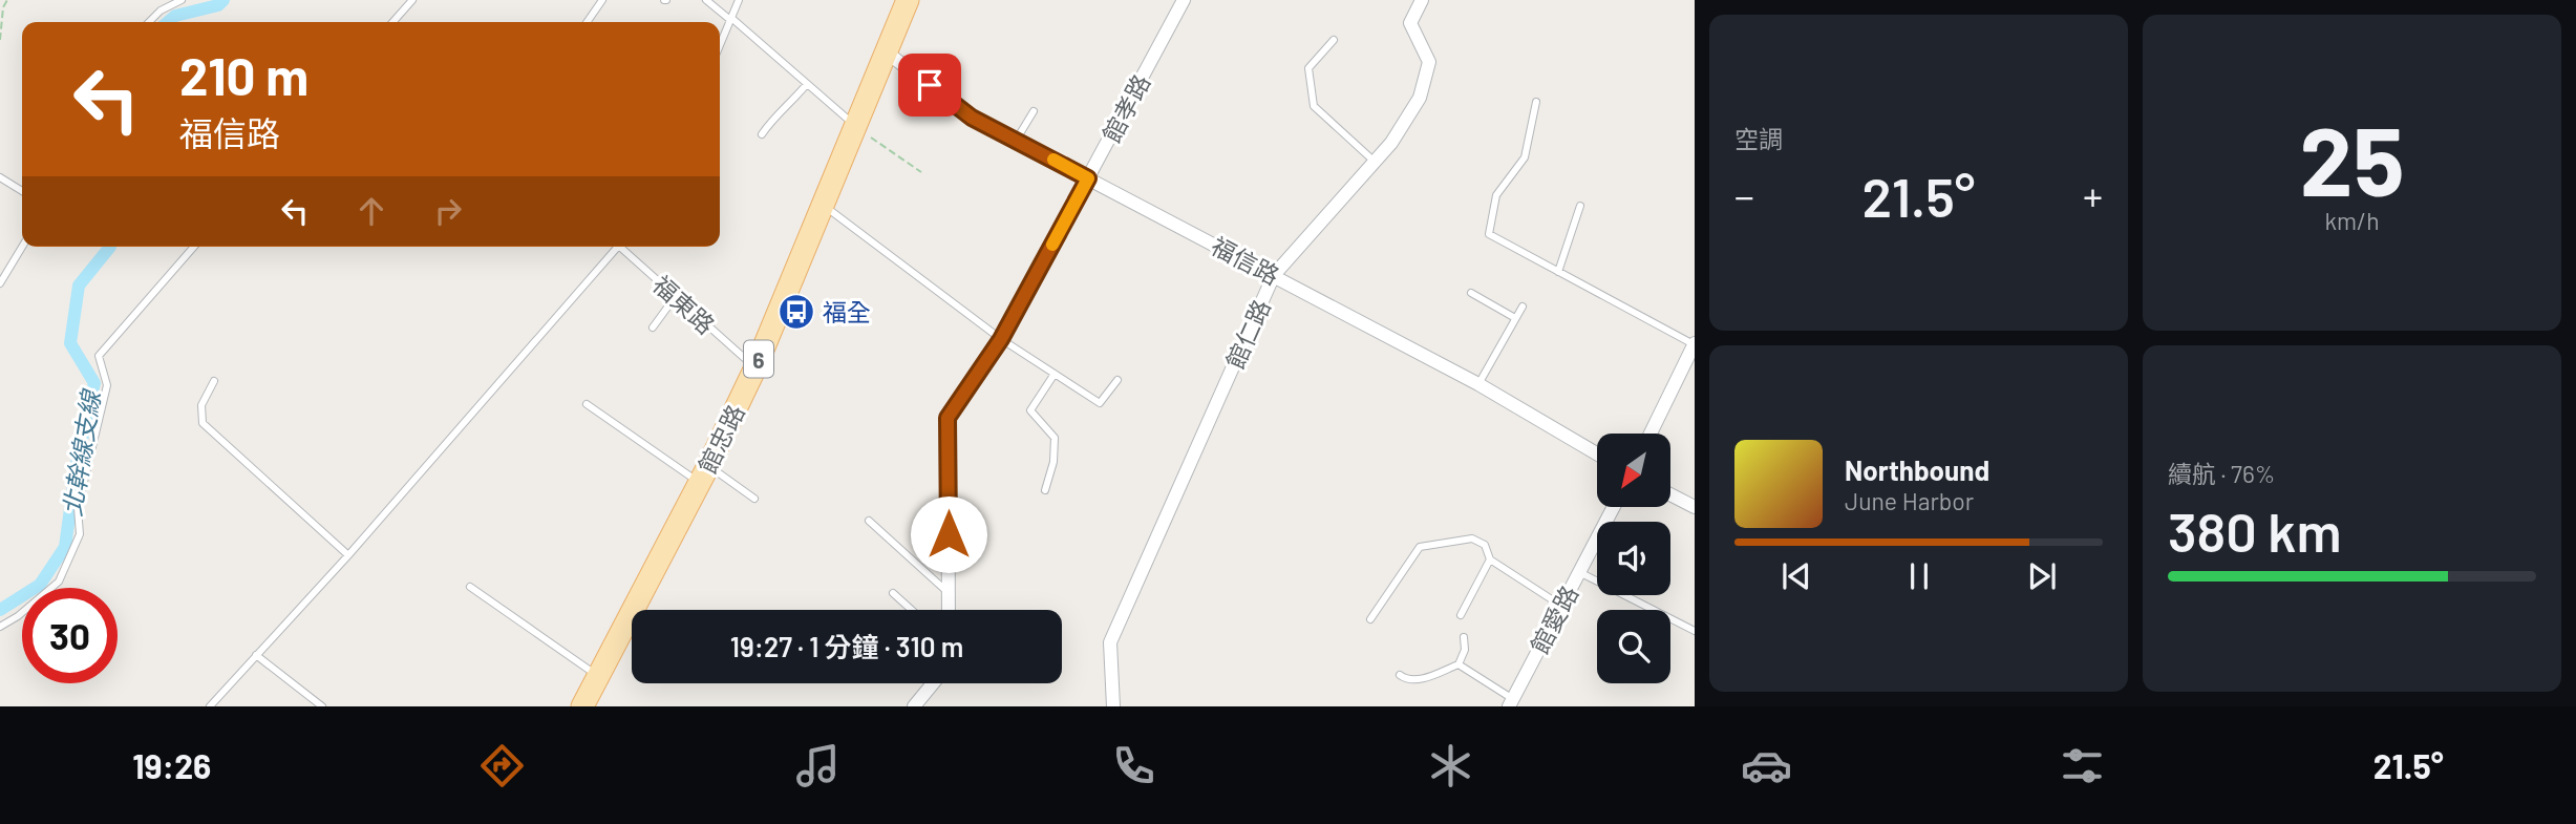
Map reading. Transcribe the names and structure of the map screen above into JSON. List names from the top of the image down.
{
  "streets": {
    "main road": ["6", "館忠路"],
    "street": [
      "館孝路",
      "福信路",
      "館仁路",
      "館愛路"
    ],
    "lane": ["福東路"]
  },
  "crossings": [
    ["館孝路", "福信路"],
    ["福信路", "館仁路"],
    ["福信路", "館忠路"],
    ["福東路", "館忠路"]
  ],
  "water": ["北幹線支線"],
  "places": {
    "bus stop": ["福全"]
  },
  "north": "bottom left",
  "page": {
    "tile": [
      "空調",
      ["25", "km/h"],
      ["續航 · 76%", "380 km"]
    ],
    "turn": ["210 m", "福信路"],
    "heat": ["−", "21.5°", "+"],
    "song": ["Northbound", "June Harbor"],
    "limit": "30",
    "trip": "19:27 · 1 分鐘 · 310 m",
    "tabs": ["19:26", "21.5°"]
  }
}
